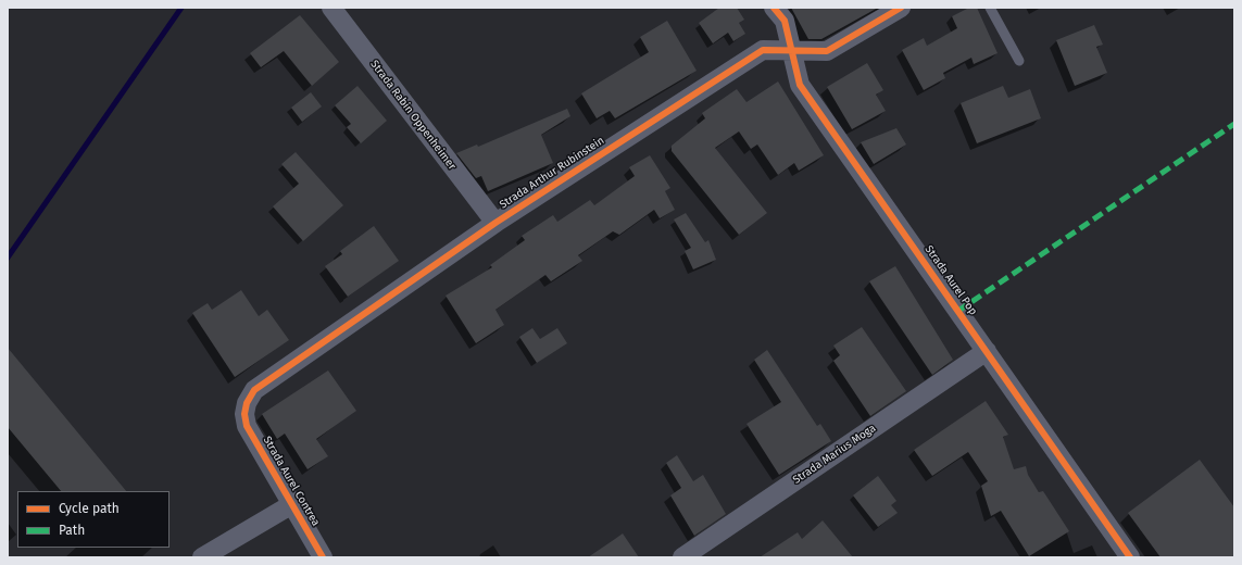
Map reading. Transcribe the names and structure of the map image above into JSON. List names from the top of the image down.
{
  "streets": {
    "street": [
      "Strada Rabin Oppenheimer",
      "Strada Arthur Rubinstein",
      "Strada Aurel Pop",
      "Strada Marius Moga",
      "Strada Aurel Contrea"
    ]
  },
  "crossings": [
    ["Strada Rabin Oppenheimer", "Strada Arthur Rubinstein"],
    ["Strada Arthur Rubinstein", "Strada Aurel Pop"],
    ["Strada Arthur Rubinstein", "Strada Aurel Contrea"],
    ["Strada Aurel Pop", "Strada Marius Moga"]
  ],
  "legend": ["Cycle path", "Path"]
}
